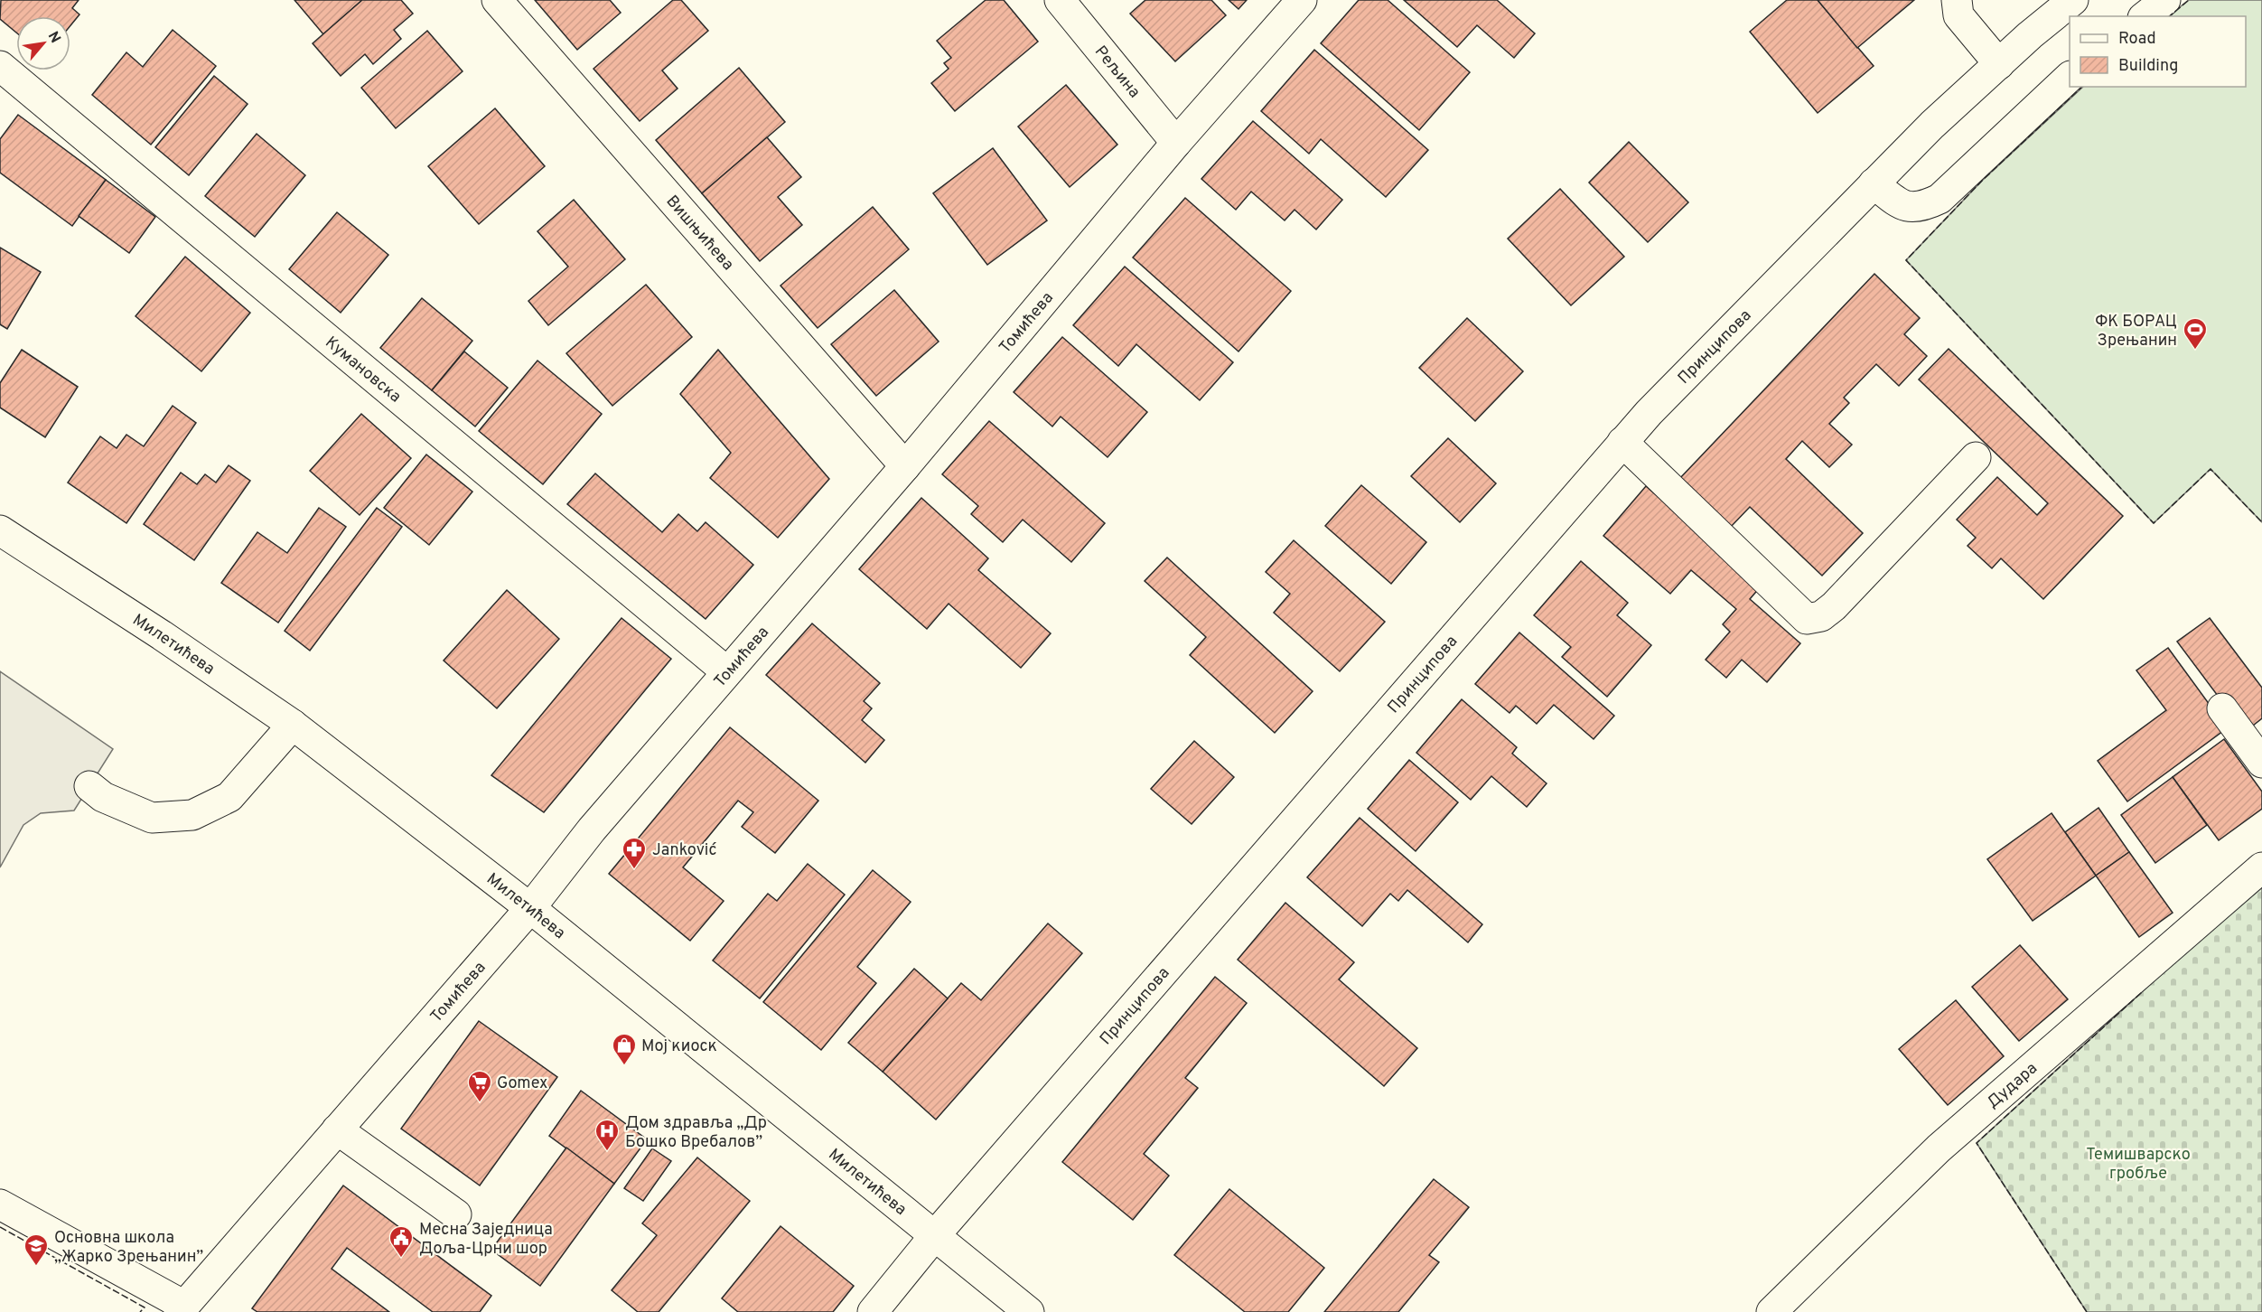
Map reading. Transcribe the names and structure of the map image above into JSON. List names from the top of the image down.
{
  "streets": {
    "street": [
      "Рељина",
      "Вишњићева",
      "Томићева",
      "Принципова",
      "Кумановска",
      "Милетићева",
      "Дудара"
    ]
  },
  "crossings": [
    ["Рељина", "Томићева"],
    ["Вишњићева", "Томићева"],
    ["Томићева", "Кумановска"],
    ["Томићева", "Милетићева"],
    ["Принципова", "Милетићева"]
  ],
  "parks": ["Темишварско гробље"],
  "places": {
    "sports": ["ФК БОРАЦ Зрењанин"],
    "pharmacy": ["Janković"],
    "shop": ["Мој киоск"],
    "supermarket": ["Gomex"],
    "hospital": ["Дом здравља „Др Бошко Вребалов”"],
    "public building": ["Месна Заједница Доља-Црни шор"],
    "school or university": ["Основна школа „Жарко Зрењанин”"]
  },
  "legend": ["Road", "Building"],
  "north": "top right"
}
